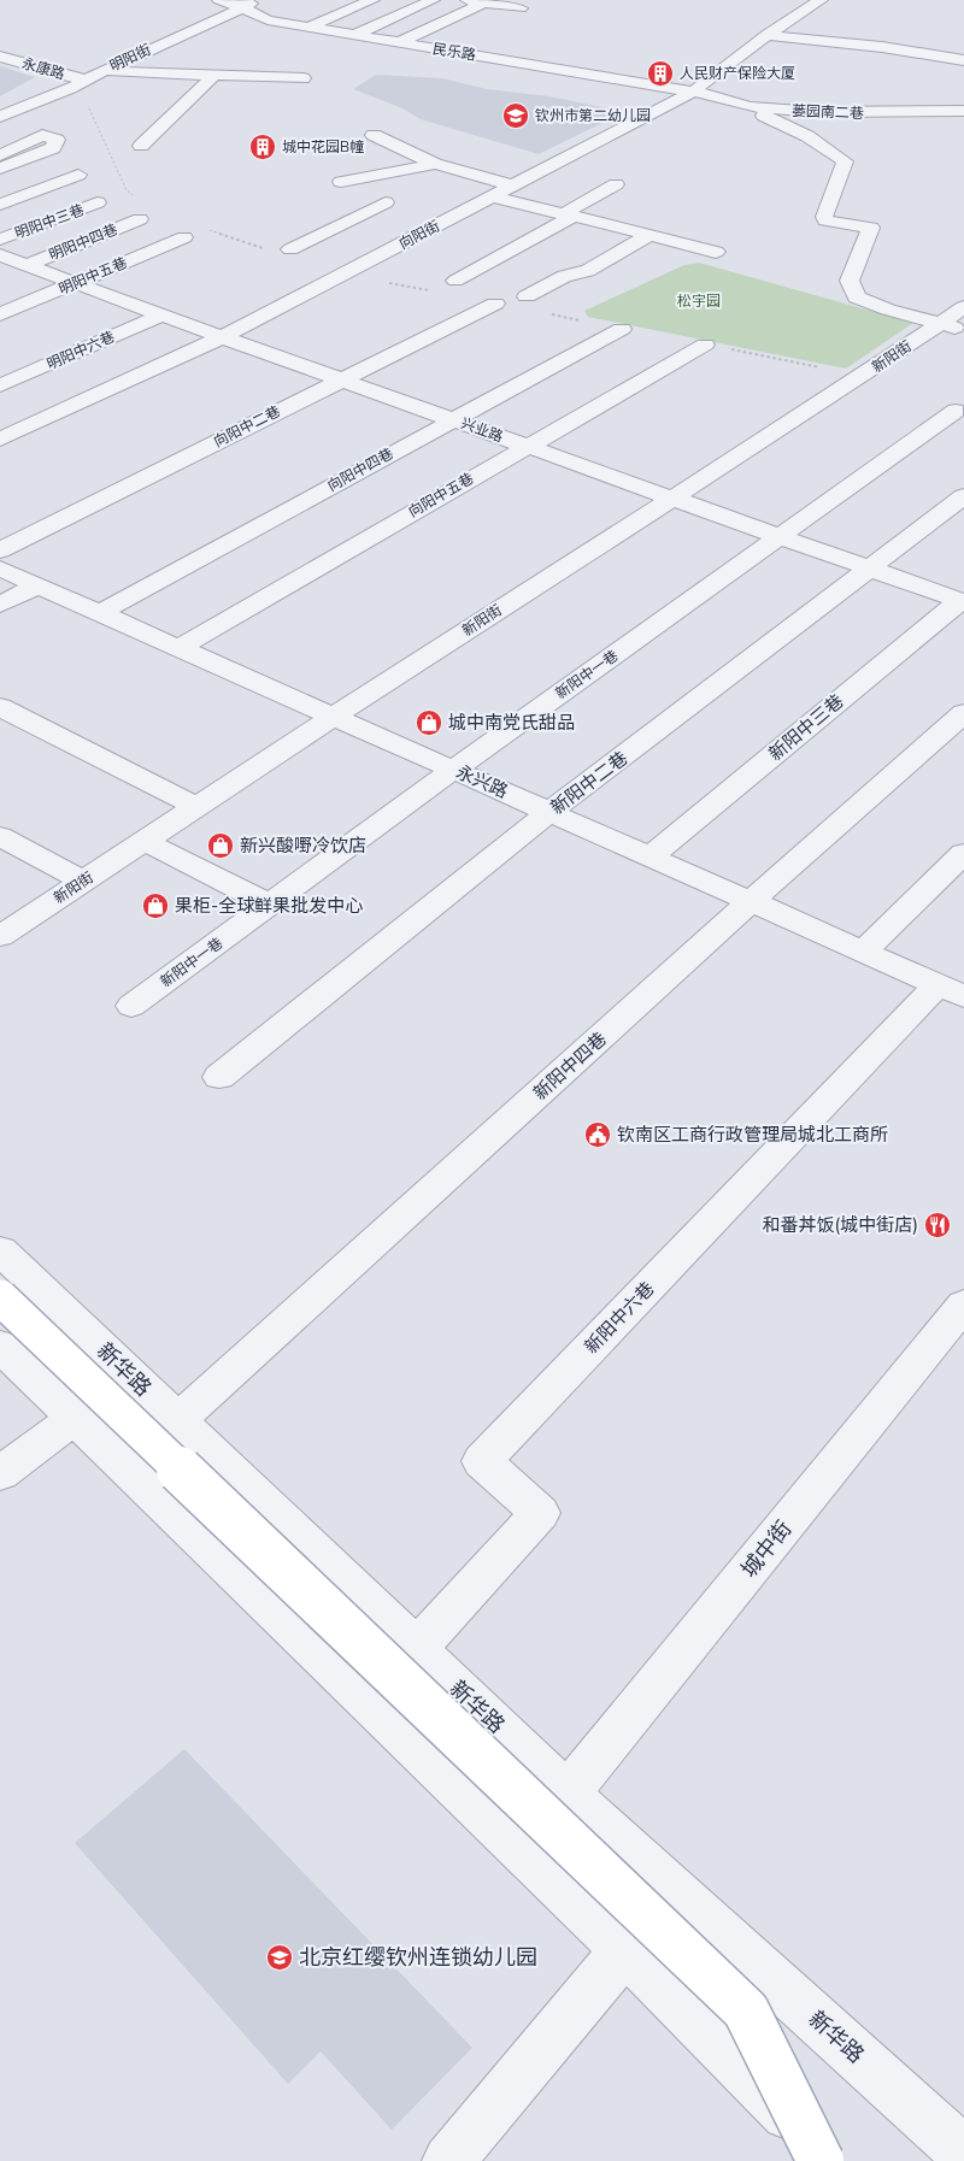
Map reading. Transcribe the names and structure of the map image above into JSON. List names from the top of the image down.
{
  "streets": {
    "street": [
      "民乐路",
      "明阳街",
      "永康路",
      "蒌园南二巷",
      "明阳中三巷",
      "向阳街",
      "明阳中四巷",
      "明阳中五巷",
      "明阳中六巷",
      "新阳街",
      "向阳中二巷",
      "兴业路",
      "向阳中四巷",
      "向阳中五巷",
      "新阳中一巷",
      "新阳中三巷",
      "永兴路",
      "新阳中二巷",
      "新阳中四巷",
      "新阳中六巷",
      "新华路",
      "城中街"
    ]
  },
  "crossings": [
    ["民乐路", "明阳街"],
    ["民乐路", "蒌园南二巷"],
    ["民乐路", "向阳街"],
    ["明阳街", "永康路"],
    ["蒌园南二巷", "向阳街"],
    ["向阳街", "兴业路"],
    ["明阳中四巷", "兴业路"],
    ["明阳中五巷", "兴业路"],
    ["明阳中六巷", "兴业路"],
    ["新阳街", "兴业路"],
    ["新阳街", "永兴路"],
    ["向阳中二巷", "兴业路"],
    ["兴业路", "向阳中四巷"],
    ["兴业路", "向阳中五巷"],
    ["兴业路", "新阳中一巷"],
    ["兴业路", "新阳中三巷"],
    ["兴业路", "新阳中二巷"],
    ["向阳中四巷", "永兴路"],
    ["向阳中五巷", "永兴路"],
    ["新阳中一巷", "永兴路"],
    ["新阳中三巷", "永兴路"],
    ["永兴路", "新阳中二巷"],
    ["永兴路", "新阳中四巷"],
    ["永兴路", "新阳中六巷"],
    ["新阳中四巷", "新华路"],
    ["新阳中六巷", "新华路"],
    ["新华路", "城中街"]
  ],
  "parks": ["松宇园"],
  "places": {
    "building": ["人民财产保险大厦", "城中花园B幢"],
    "school or university": ["钦州市第二幼儿园", "北京红缨钦州连锁幼儿园"],
    "shop": ["城中南党氏甜品", "新兴酸嘢冷饮店", "果柜-全球鲜果批发中心"],
    "public building": ["钦南区工商行政管理局城北工商所"],
    "restaurant": ["和番丼饭(城中街店)"]
  }
}
